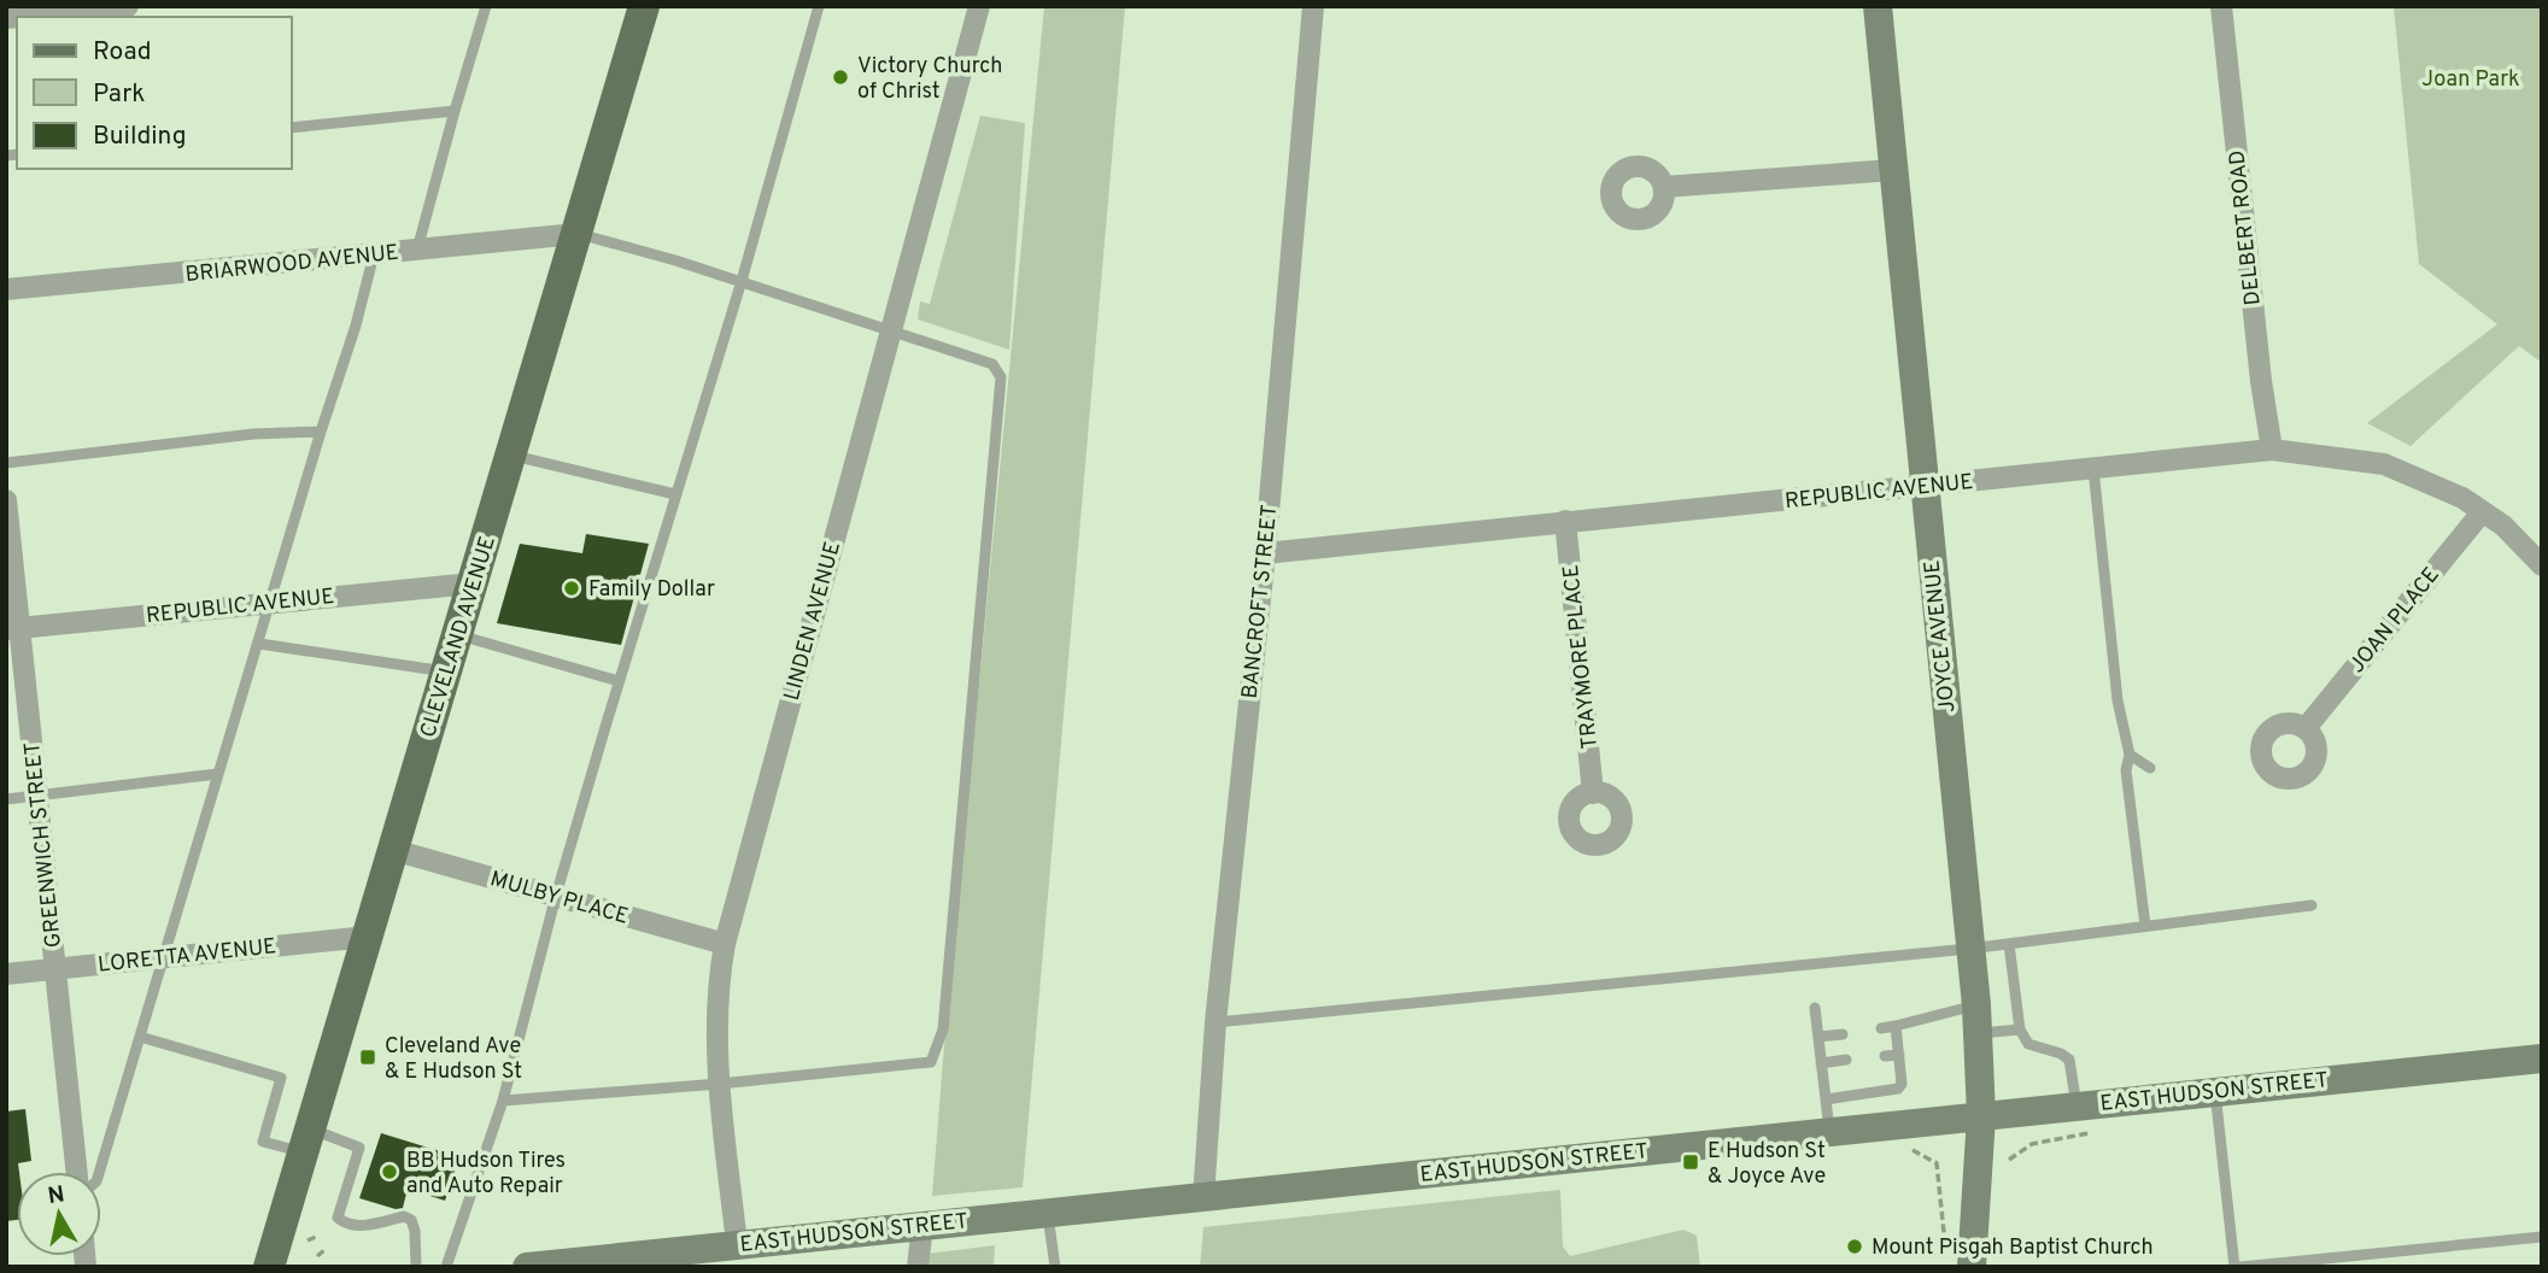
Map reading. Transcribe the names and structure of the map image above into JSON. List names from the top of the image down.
{
  "streets": {
    "main road": ["CLEVELAND AVENUE", "JOYCE AVENUE", "EAST HUDSON STREET"],
    "street": [
      "DELBERT ROAD",
      "BRIARWOOD AVENUE",
      "REPUBLIC AVENUE",
      "BANCROFT STREET",
      "JOAN PLACE",
      "LINDEN AVENUE",
      "TRAYMORE PLACE",
      "GREENWICH STREET",
      "MULBY PLACE",
      "LORETTA AVENUE"
    ]
  },
  "crossings": [
    ["DELBERT ROAD", "REPUBLIC AVENUE"],
    ["BRIARWOOD AVENUE", "CLEVELAND AVENUE"],
    ["REPUBLIC AVENUE", "BANCROFT STREET"],
    ["REPUBLIC AVENUE", "JOAN PLACE"],
    ["REPUBLIC AVENUE", "CLEVELAND AVENUE"],
    ["REPUBLIC AVENUE", "JOYCE AVENUE"],
    ["REPUBLIC AVENUE", "TRAYMORE PLACE"],
    ["REPUBLIC AVENUE", "GREENWICH STREET"],
    ["BANCROFT STREET", "EAST HUDSON STREET"],
    ["LINDEN AVENUE", "MULBY PLACE"],
    ["LINDEN AVENUE", "EAST HUDSON STREET"],
    ["CLEVELAND AVENUE", "MULBY PLACE"],
    ["CLEVELAND AVENUE", "LORETTA AVENUE"],
    ["JOYCE AVENUE", "EAST HUDSON STREET"],
    ["GREENWICH STREET", "LORETTA AVENUE"]
  ],
  "parks": ["Joan Park"],
  "places": {
    "other": [
      "Victory Church of Christ",
      "Family Dollar",
      "BB Hudson Tires and Auto Repair",
      "Mount Pisgah Baptist Church"
    ],
    "transit": ["Cleveland Ave & E Hudson St", "E Hudson St & Joyce Ave"]
  },
  "legend": ["Road", "Park", "Building"],
  "north": "top"
}
